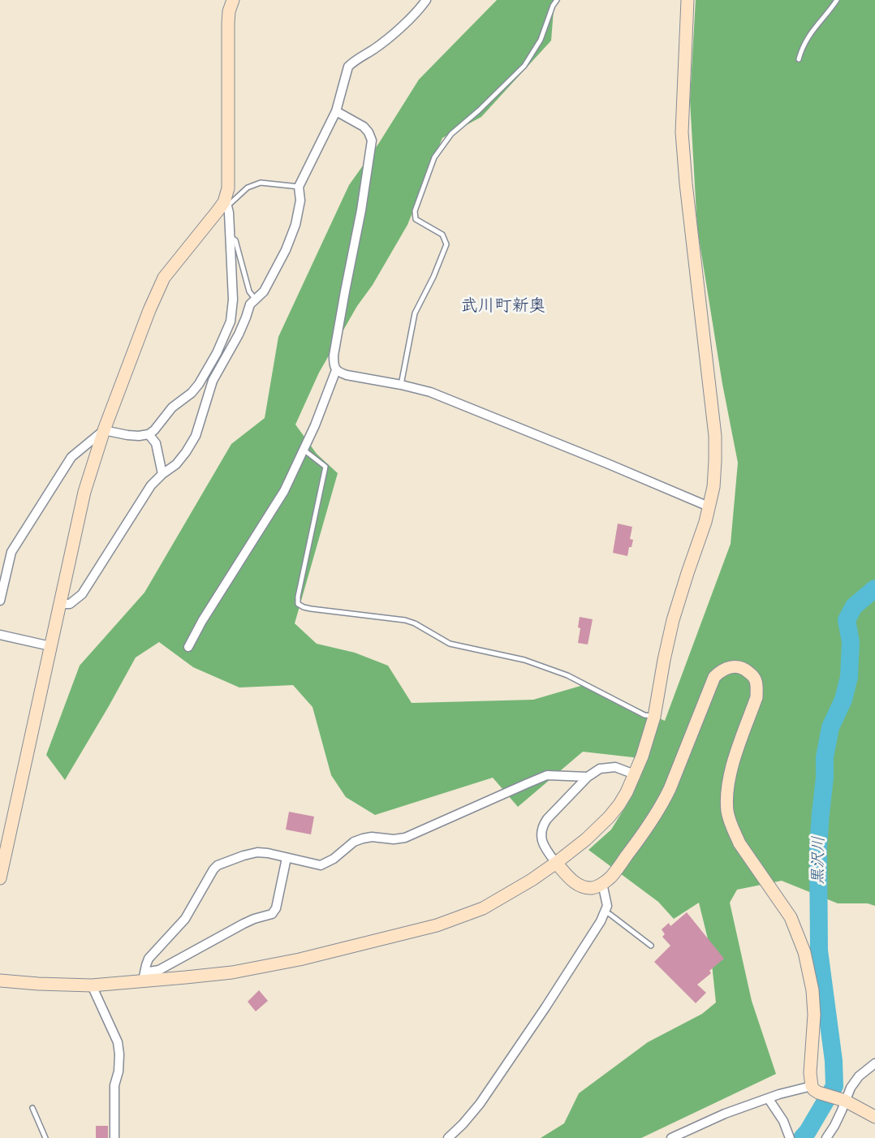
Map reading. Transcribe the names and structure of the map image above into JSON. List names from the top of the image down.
{
  "districts": ["武川町新奥"],
  "water": ["黒沢川"]
}
